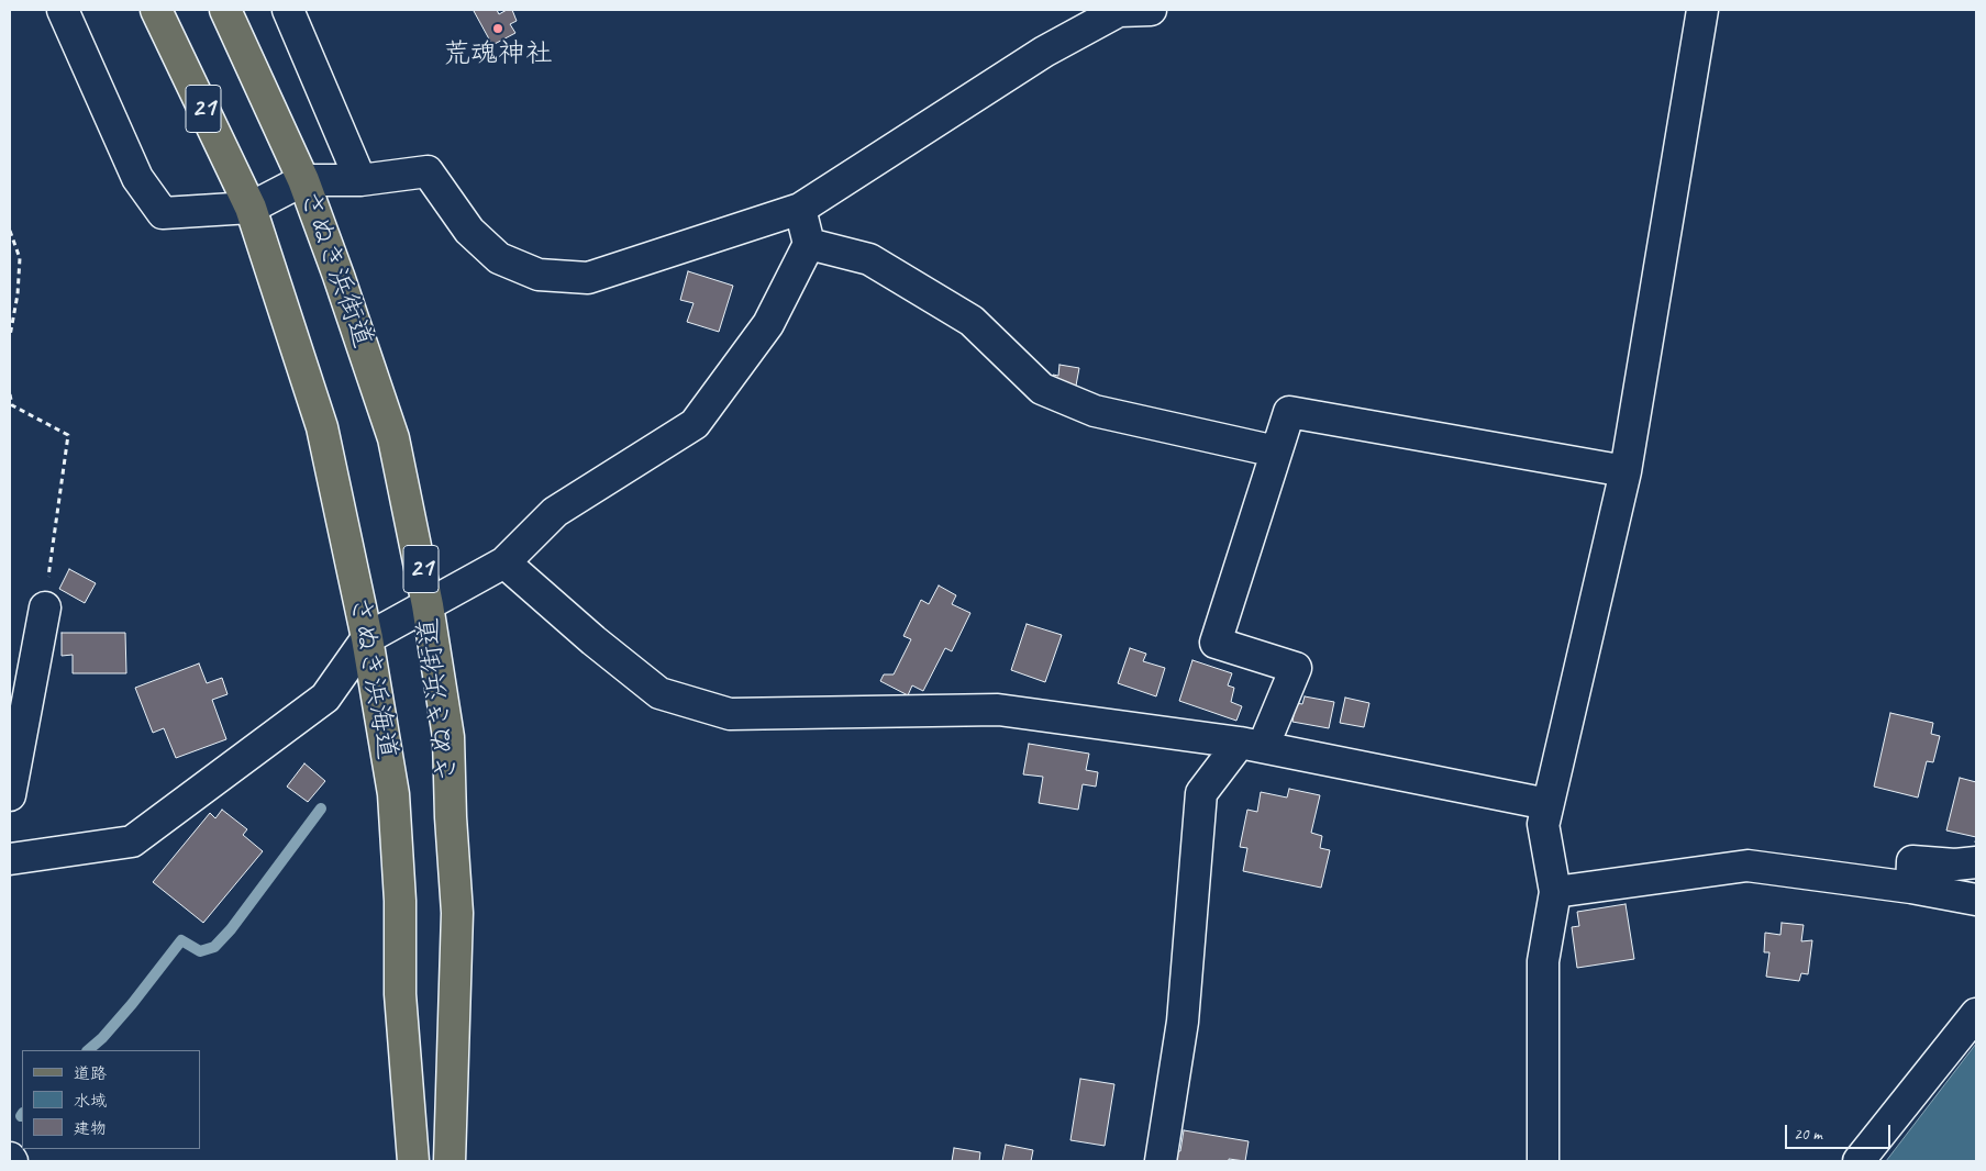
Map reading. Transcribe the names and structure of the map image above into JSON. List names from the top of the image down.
{
  "streets": {
    "main road": ["21", "さぬき浜街道", "さぬき浜海道"]
  },
  "crossings": [
    ["21", "さぬき浜海道"]
  ],
  "places": ["荒魂神社"],
  "legend": ["道路", "水域", "建物"],
  "scale_bar": "20 m"
}
